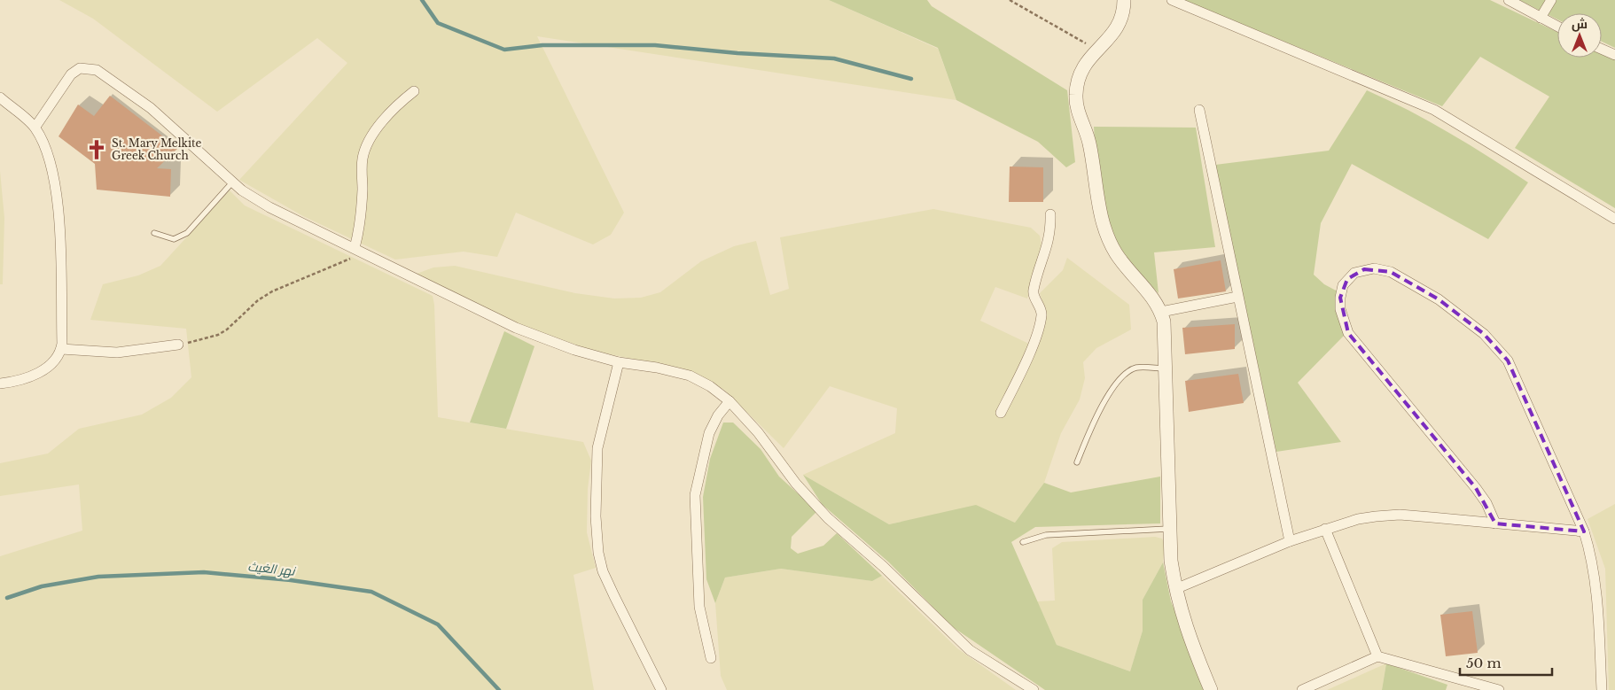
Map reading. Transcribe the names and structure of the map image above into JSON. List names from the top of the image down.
{
  "water": ["نهر الغيث"],
  "places": {
    "church": ["St. Mary Melkite Greek Church"]
  },
  "scale_bar": "50 m",
  "north": "top"
}
